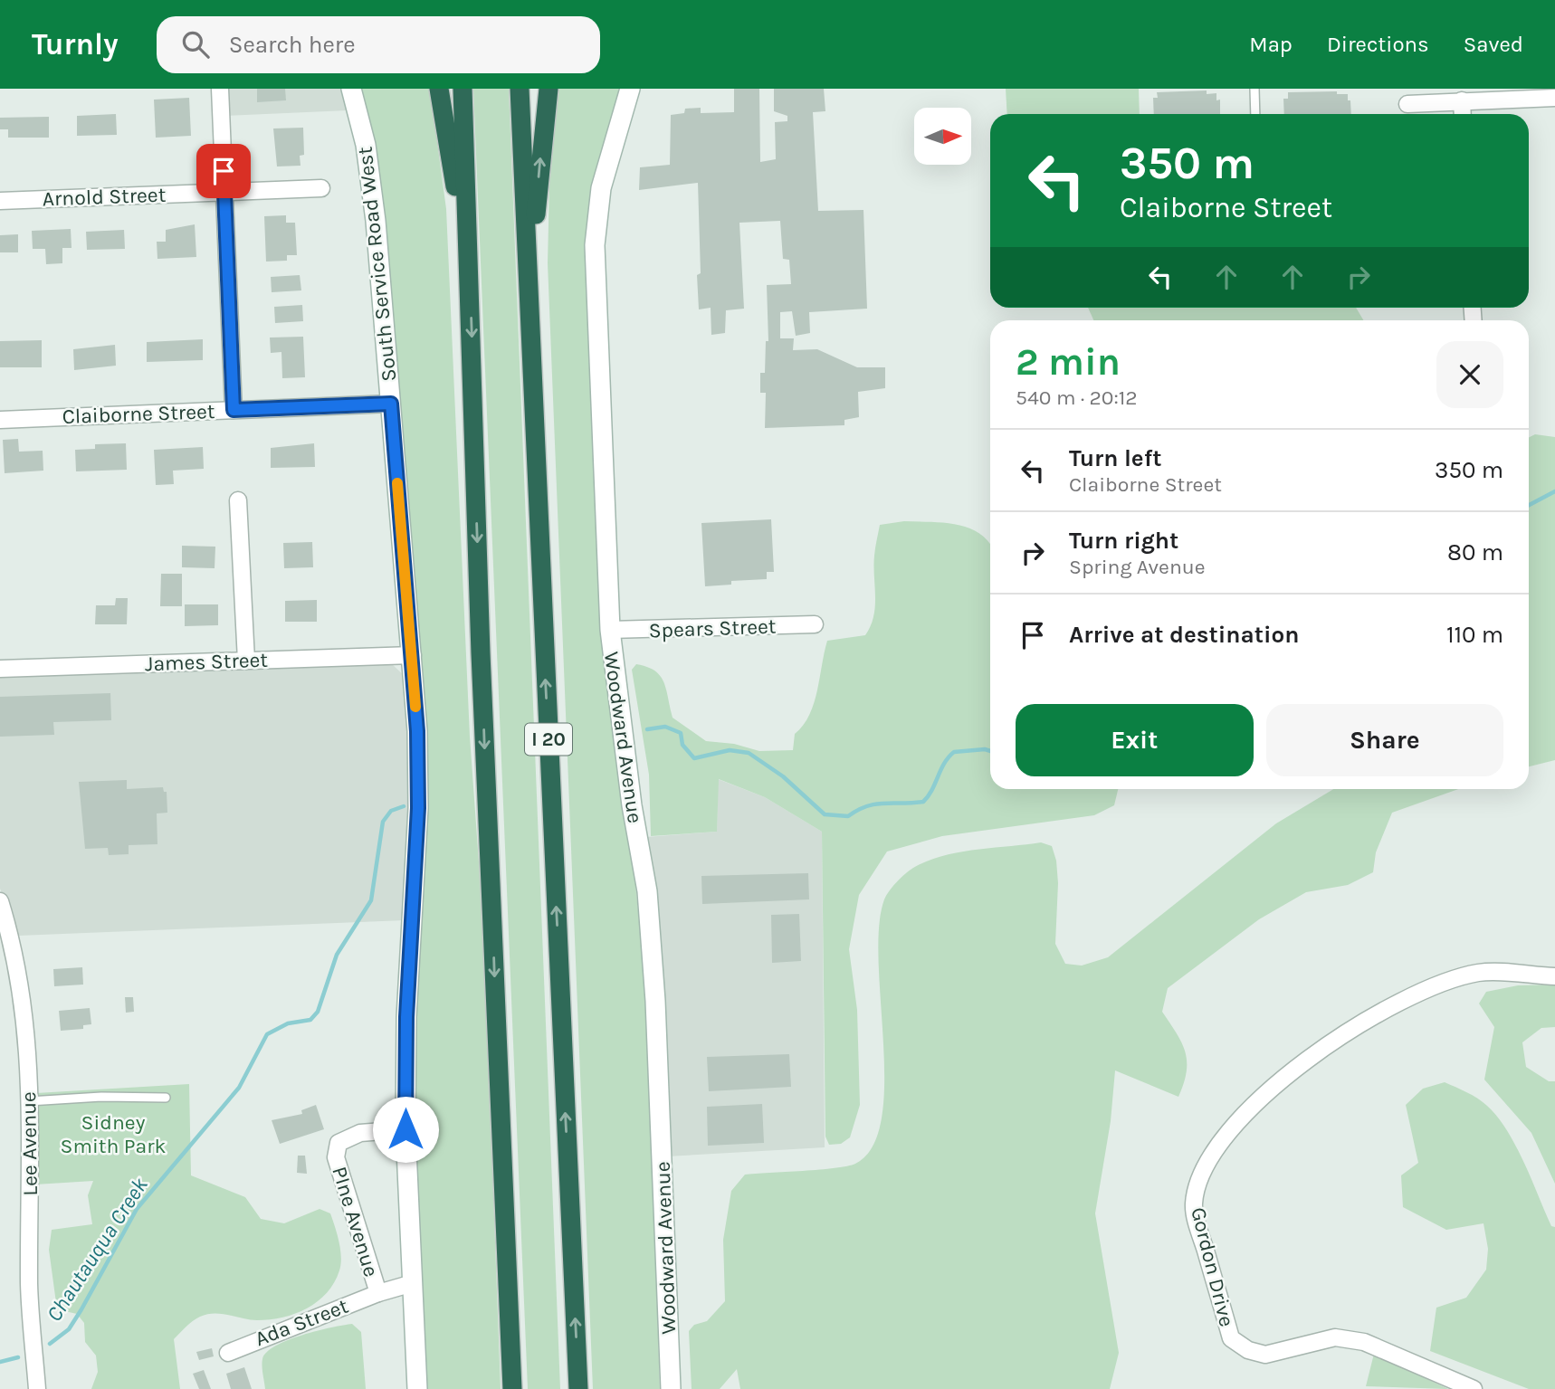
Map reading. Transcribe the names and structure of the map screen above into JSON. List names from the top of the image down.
{
  "streets": {
    "highway": ["I 20"],
    "main road": ["South Service Road West", "Woodward Avenue"],
    "street": [
      "Arnold Street",
      "Claiborne Street",
      "Spears Street",
      "James Street",
      "Lee Avenue",
      "PIne Avenue",
      "Gordon Drive",
      "Ada Street"
    ]
  },
  "crossings": [
    ["South Service Road West", "Claiborne Street"],
    ["South Service Road West", "James Street"],
    ["South Service Road West", "PIne Avenue"],
    ["South Service Road West", "Ada Street"],
    ["Spears Street", "Woodward Avenue"],
    ["PIne Avenue", "Ada Street"]
  ],
  "water": ["Chautauqua Creek"],
  "parks": ["Sidney Smith Park"],
  "north": "right",
  "page": {
    "header": "Turnly",
    "search": "Search here",
    "nav": ["Map", "Directions", "Saved"],
    "turn": ["350 m", "Claiborne Street"],
    "heading": ["2 min", "540 m · 20:12"],
    "list": [
      {
        "name": "Turn left",
        "note": "Claiborne Street",
        "value": "350 m"
      },
      {
        "name": "Turn right",
        "note": "Spring Avenue",
        "value": "80 m"
      },
      {
        "name": "Arrive at destination",
        "value": "110 m"
      }
    ],
    "buttons": ["Exit", "Share"]
  }
}
